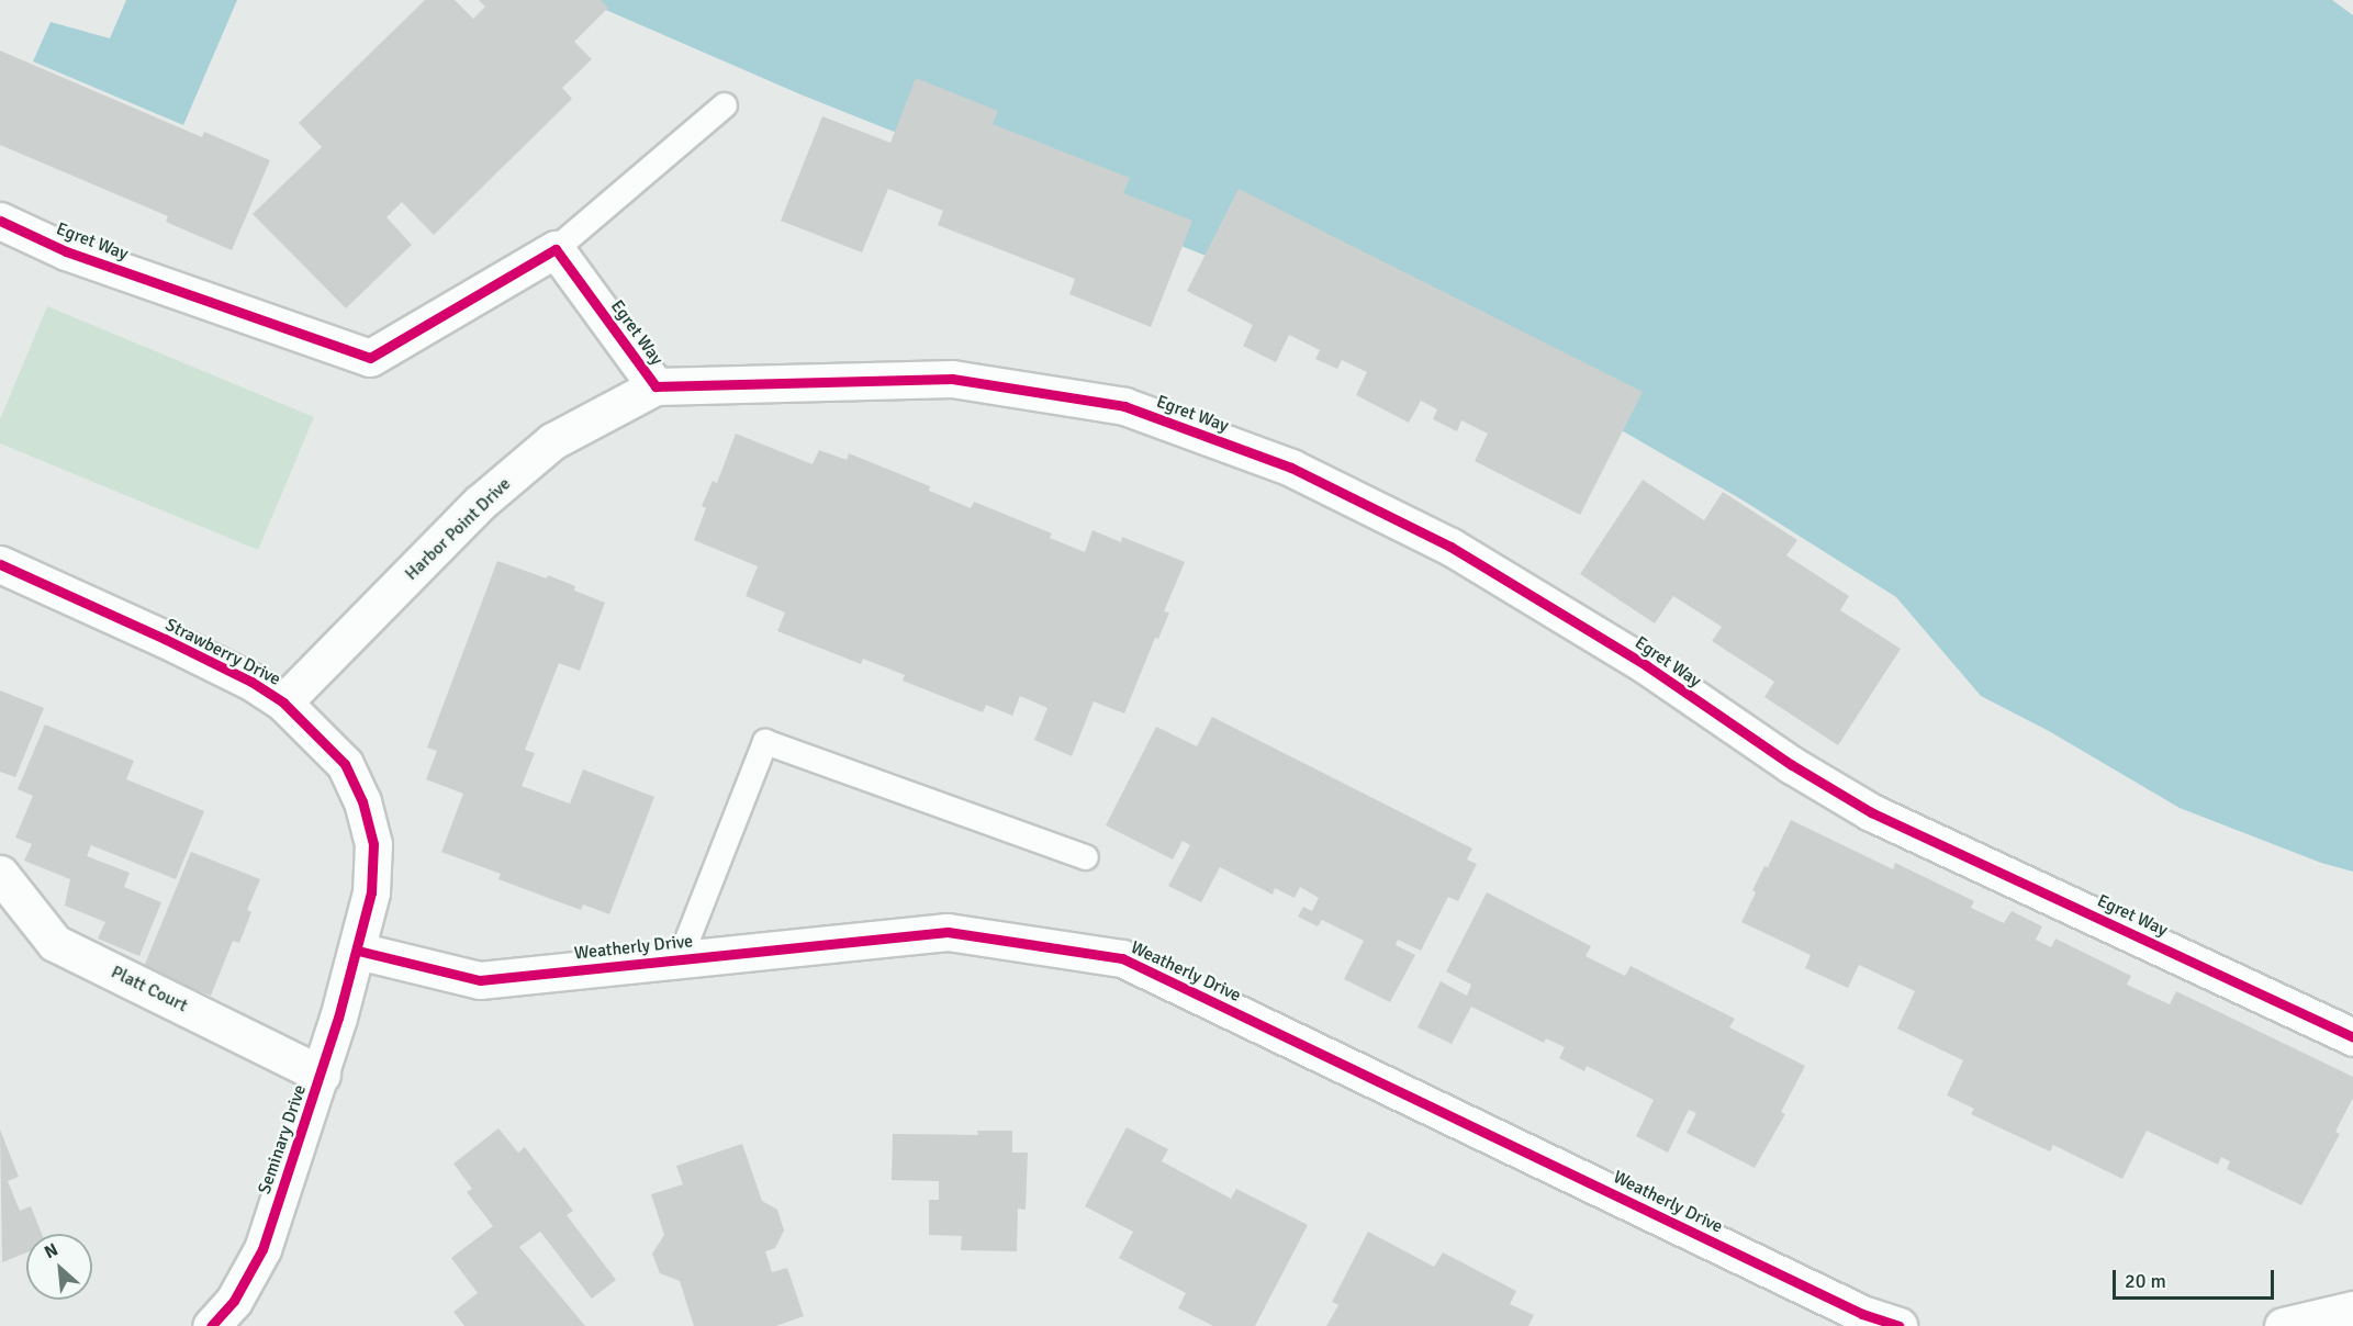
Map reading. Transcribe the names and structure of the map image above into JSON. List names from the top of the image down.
{
  "streets": {
    "street": [
      "Egret Way",
      "Harbor Point Drive",
      "Strawberry Drive",
      "Weatherly Drive",
      "Platt Court",
      "Seminary Drive"
    ]
  },
  "crossings": [
    ["Egret Way", "Harbor Point Drive"],
    ["Harbor Point Drive", "Strawberry Drive"],
    ["Strawberry Drive", "Weatherly Drive"],
    ["Strawberry Drive", "Seminary Drive"],
    ["Weatherly Drive", "Seminary Drive"],
    ["Platt Court", "Seminary Drive"]
  ],
  "scale_bar": "20 m",
  "north": "top left"
}
